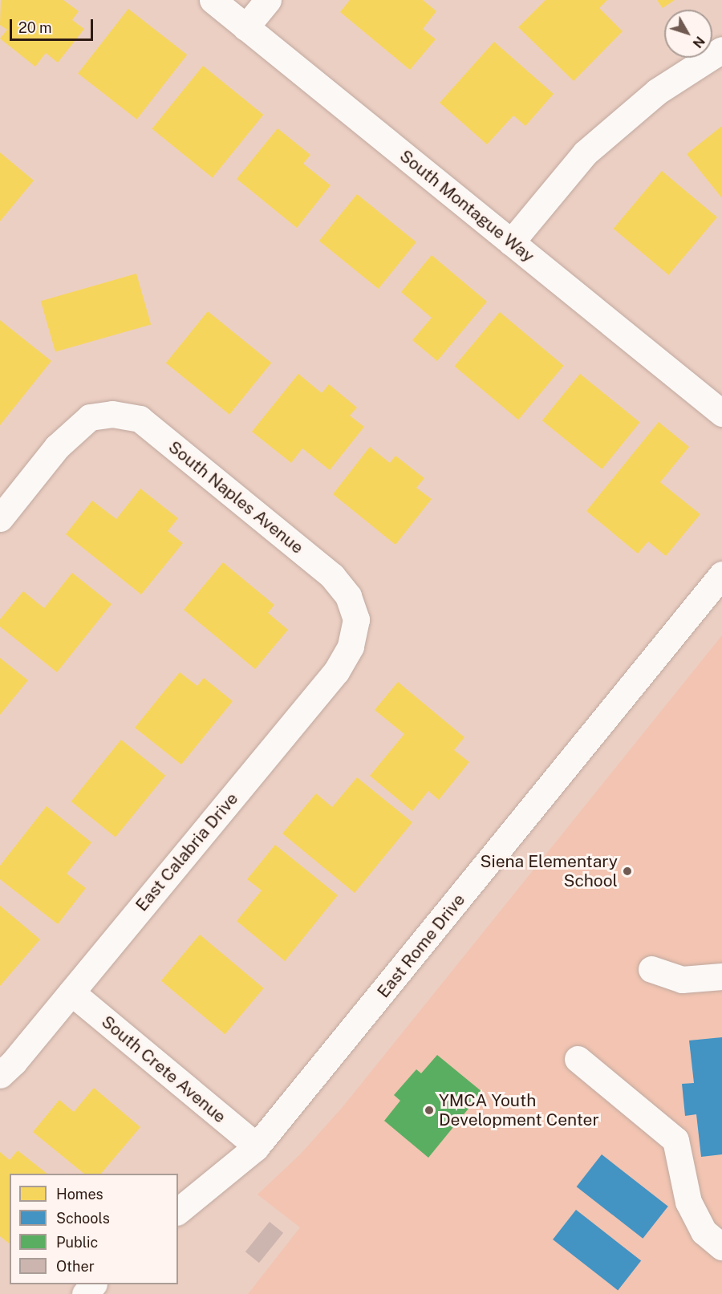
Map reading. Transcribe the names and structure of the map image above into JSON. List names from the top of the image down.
{
  "streets": {
    "street": [
      "South Montague Way",
      "South Naples Avenue",
      "East Calabria Drive",
      "East Rome Drive",
      "South Crete Avenue"
    ]
  },
  "crossings": [
    ["South Naples Avenue", "East Calabria Drive"],
    ["East Calabria Drive", "South Crete Avenue"],
    ["East Rome Drive", "South Crete Avenue"]
  ],
  "places": ["Siena Elementary School", "YMCA Youth Development Center"],
  "legend": [
    "Homes",
    "Schools",
    "Public",
    "Other"
  ],
  "scale_bar": "20 m",
  "north": "bottom right"
}
